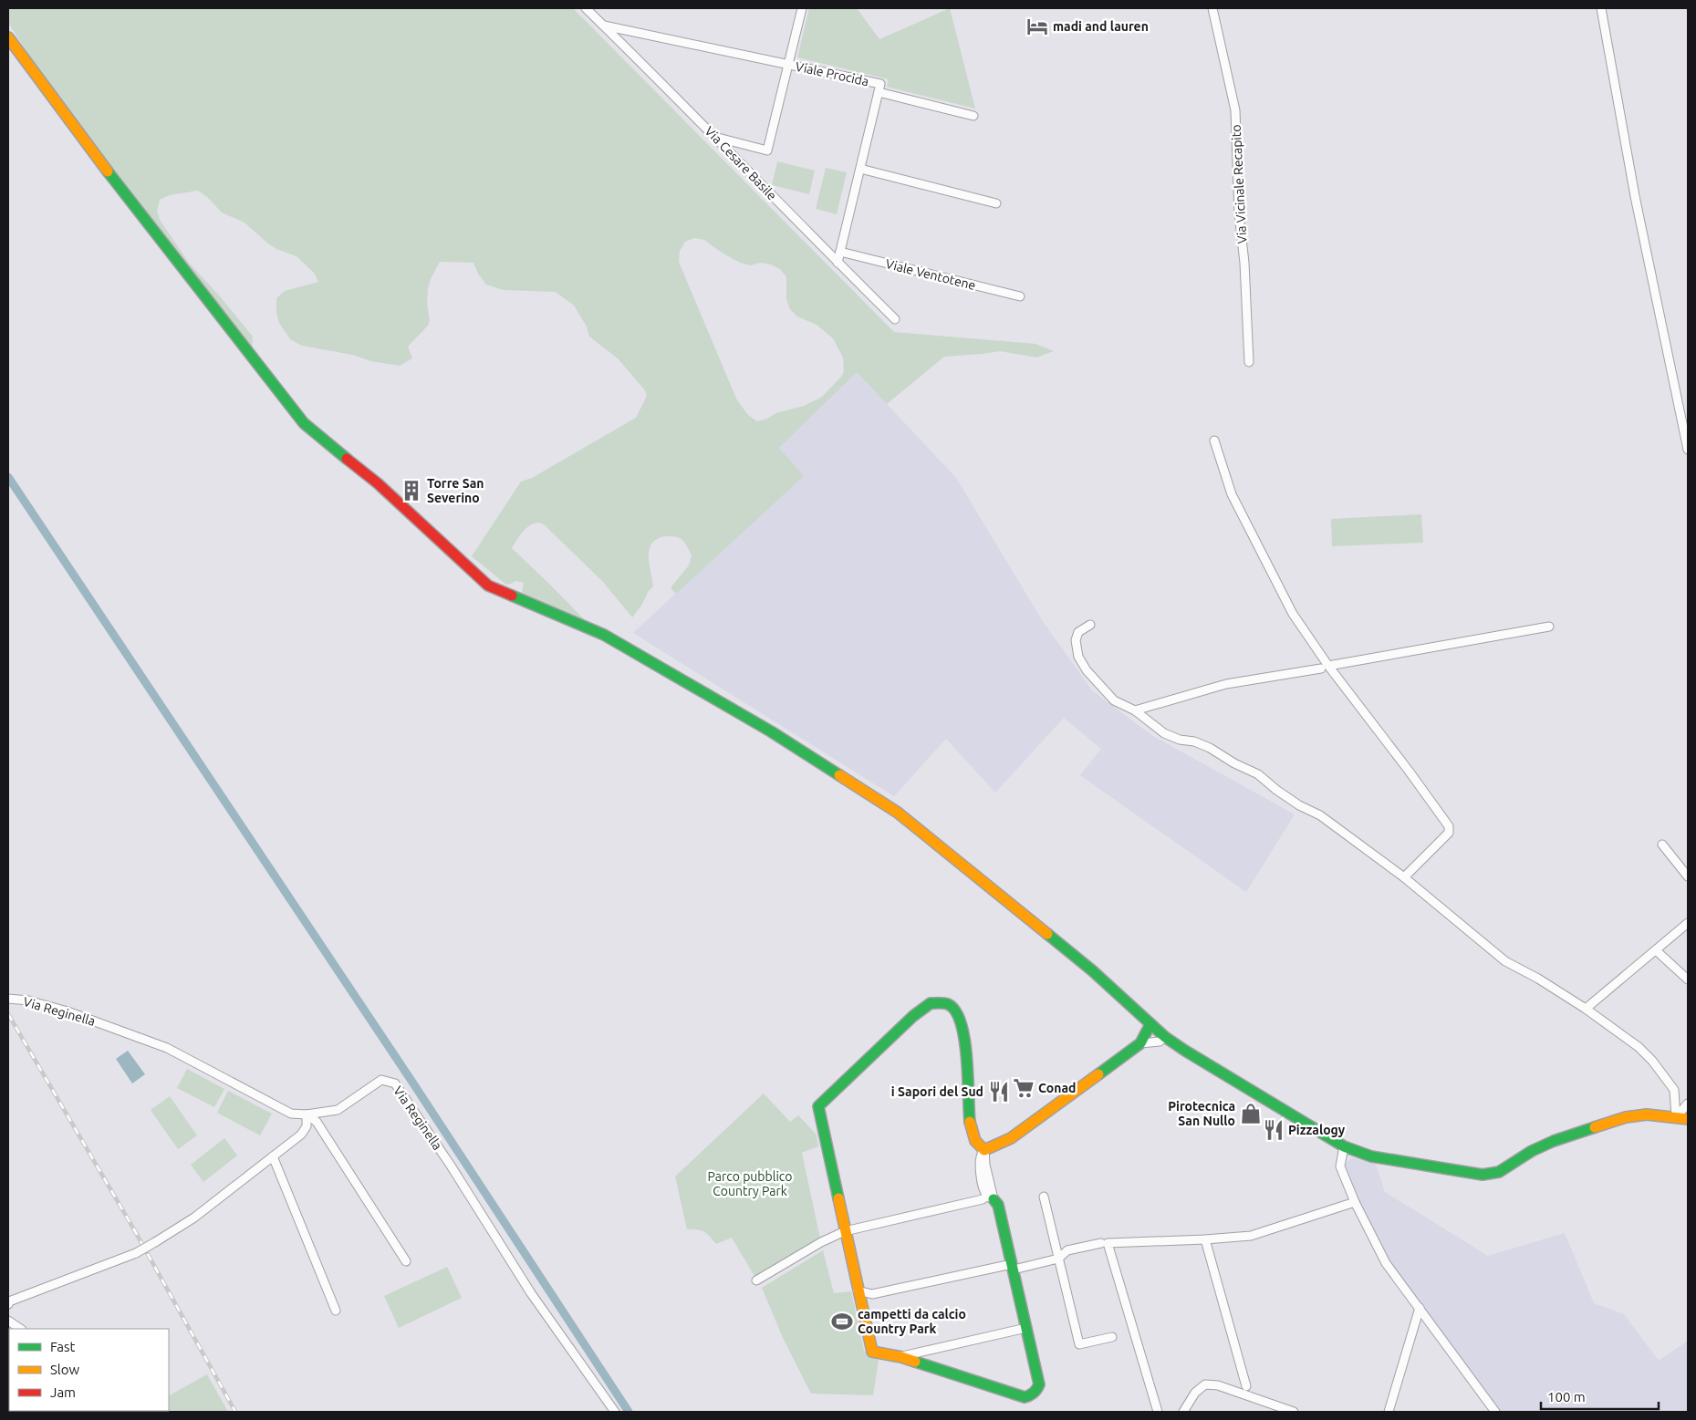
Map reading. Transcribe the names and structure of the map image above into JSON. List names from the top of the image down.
{
  "streets": {
    "street": [
      "Viale Procida",
      "Via Cesare Basile",
      "Via Vicinale Recapito",
      "Viale Ventotene",
      "Via Reginella"
    ]
  },
  "crossings": [
    ["Viale Procida", "Via Cesare Basile"],
    ["Viale Procida", "Viale Ventotene"]
  ],
  "parks": ["Parco pubblico Country Park"],
  "places": {
    "hotel": ["madi and lauren"],
    "building": ["Torre San Severino"],
    "supermarket": ["Conad"],
    "restaurant": ["i Sapori del Sud", "Pizzalogy"],
    "shop": ["Pirotecnica San Nullo"],
    "sports": ["campetti da calcio Country Park"]
  },
  "legend": ["Fast", "Slow", "Jam"],
  "scale_bar": "100 m"
}
